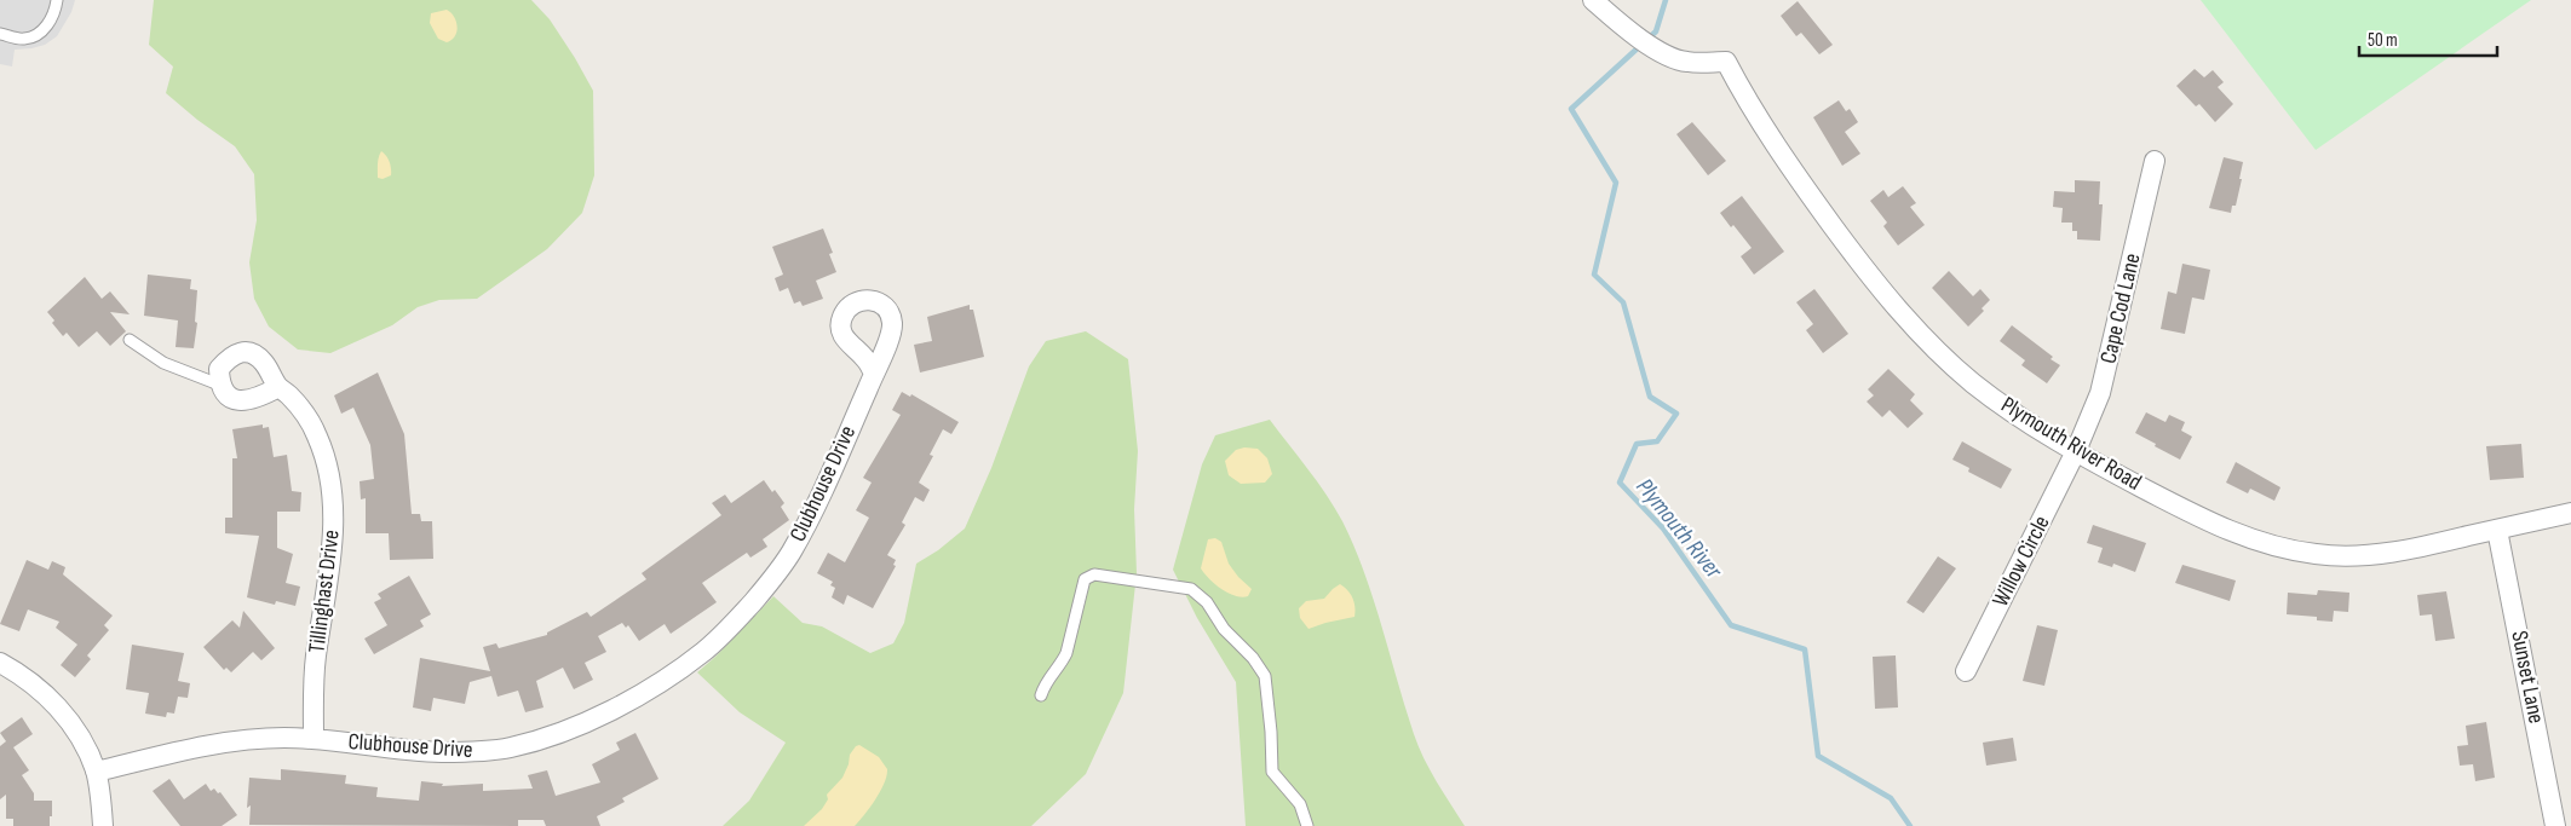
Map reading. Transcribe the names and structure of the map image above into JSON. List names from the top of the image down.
{
  "streets": {
    "street": [
      "Cape Cod Lane",
      "Plymouth River Road",
      "Clubhouse Drive",
      "Willow Circle",
      "Tillinghast Drive",
      "Sunset Lane"
    ]
  },
  "crossings": [
    ["Cape Cod Lane", "Plymouth River Road"],
    ["Cape Cod Lane", "Willow Circle"],
    ["Plymouth River Road", "Willow Circle"],
    ["Plymouth River Road", "Sunset Lane"],
    ["Clubhouse Drive", "Tillinghast Drive"]
  ],
  "water": ["Plymouth River"],
  "scale_bar": "50 m"
}
